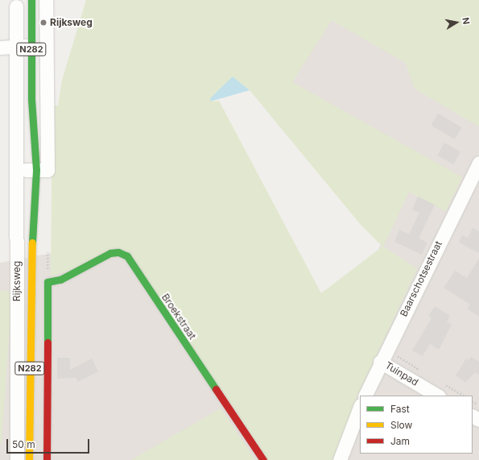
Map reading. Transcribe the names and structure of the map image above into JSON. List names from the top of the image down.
{
  "streets": {
    "main road": ["N282", "Rijksweg", "Broekstraat"],
    "street": ["Baarschotsestraat", "Tuinpad"]
  },
  "crossings": [
    ["Baarschotsestraat", "Tuinpad"]
  ],
  "places": ["Rijksweg"],
  "legend": ["Fast", "Slow", "Jam"],
  "scale_bar": "50 m",
  "north": "right"
}
